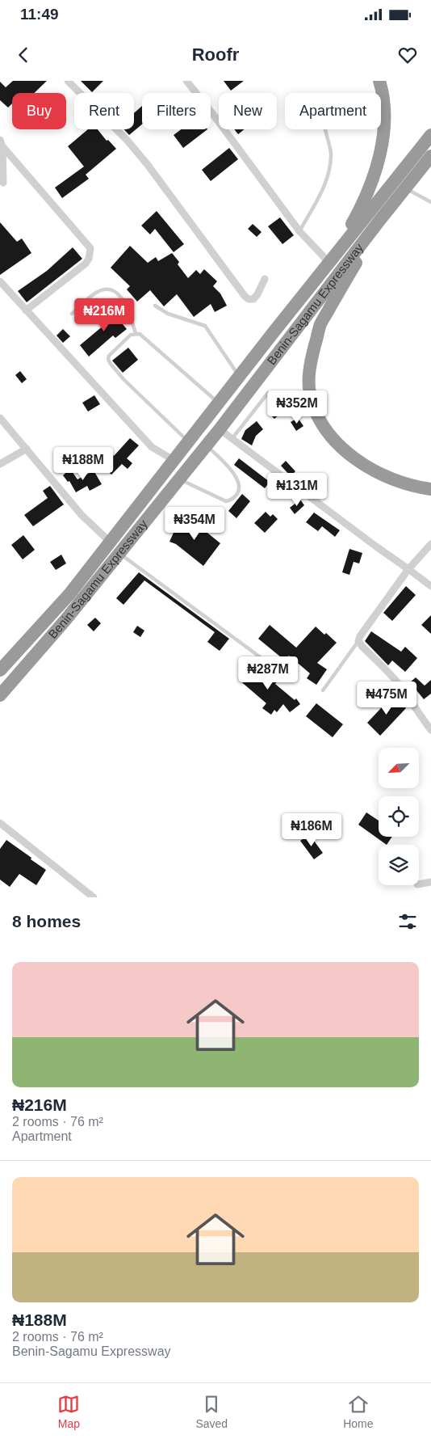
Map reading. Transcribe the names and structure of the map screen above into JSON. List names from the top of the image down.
{
  "streets": {
    "highway": ["Benin-Sagamu Expressway"]
  },
  "north": "bottom left",
  "page": {
    "status": "11:49",
    "header": "Roofr",
    "chip": [
      "Buy",
      "Rent",
      "Filters",
      "New",
      "Apartment"
    ],
    "price": [
      "₦216M",
      "₦352M",
      "₦188M",
      "₦131M",
      "₦354M",
      "₦287M",
      "₦475M",
      "₦186M"
    ],
    "heading": "8 homes",
    "list": [
      {
        "name": "₦216M",
        "note": "2 rooms · 76 m² · Apartment"
      },
      {
        "name": "₦188M",
        "note": "2 rooms · 76 m² · Benin-Sagamu Expressway"
      }
    ],
    "tabs": ["Map", "Saved", "Home"]
  }
}
